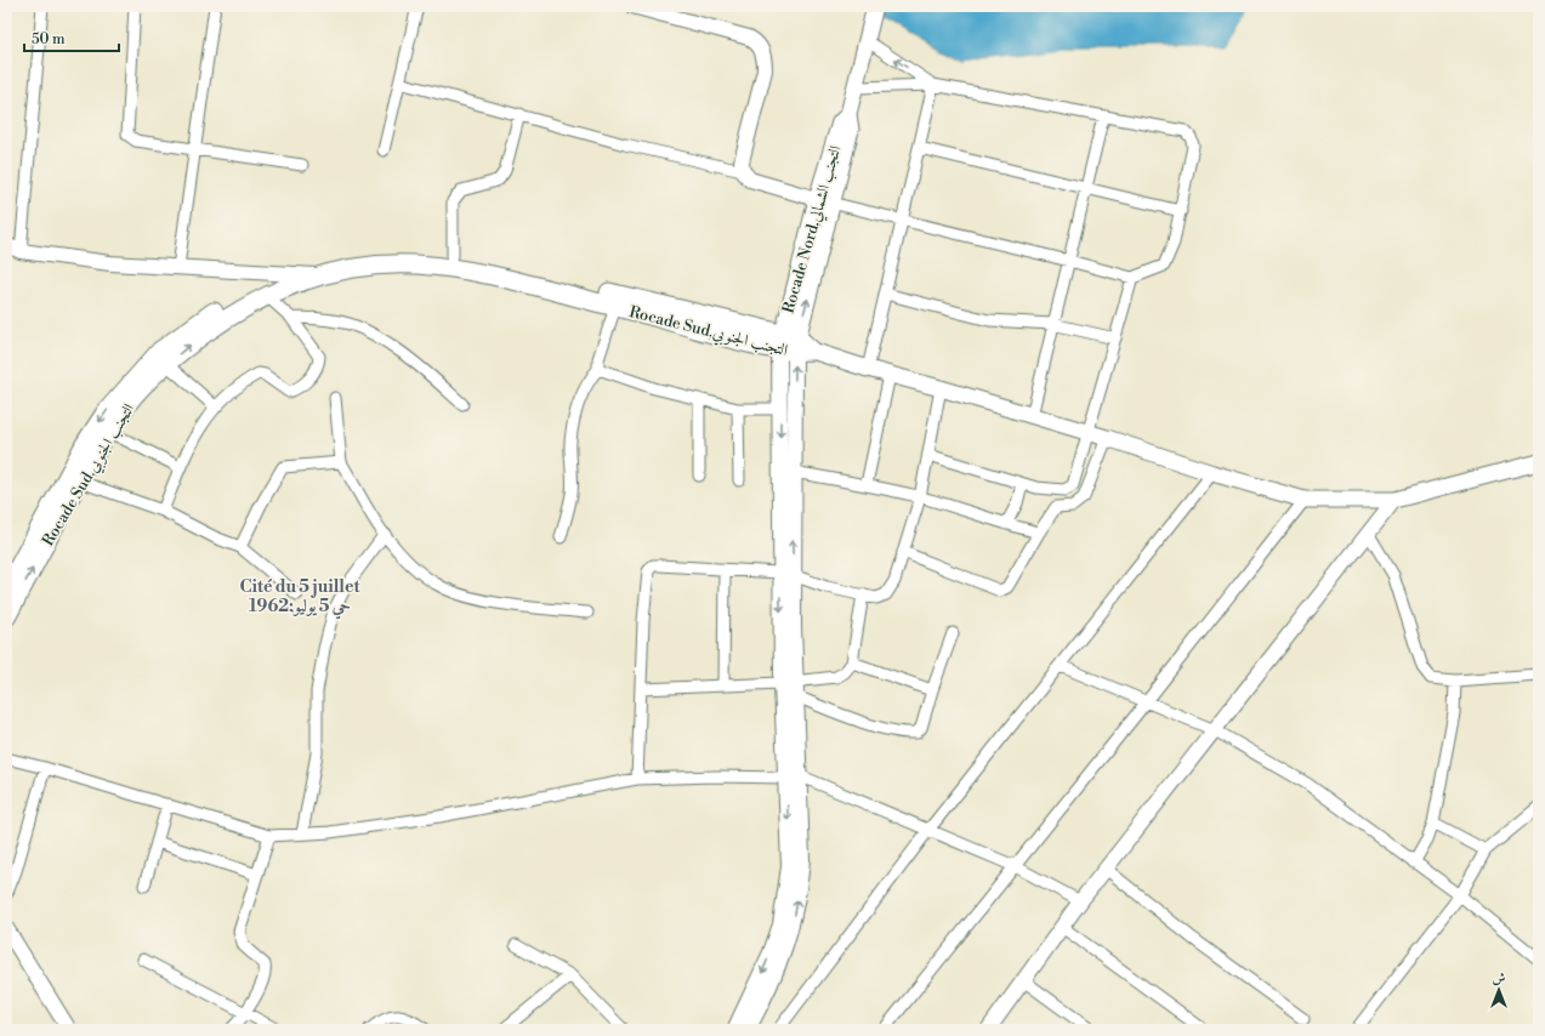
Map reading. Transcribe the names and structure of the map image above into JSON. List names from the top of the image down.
{
  "streets": {
    "main road": ["Rocade Nord,التجنب الشمالي", "Rocade Sud,التجنب الجنوبي"]
  },
  "crossings": [
    ["Rocade Nord,التجنب الشمالي", "Rocade Sud,التجنب الجنوبي"]
  ],
  "districts": ["Cité du 5 juillet 1962;حي 5 يوليو"],
  "scale_bar": "50 m",
  "north": "top"
}
